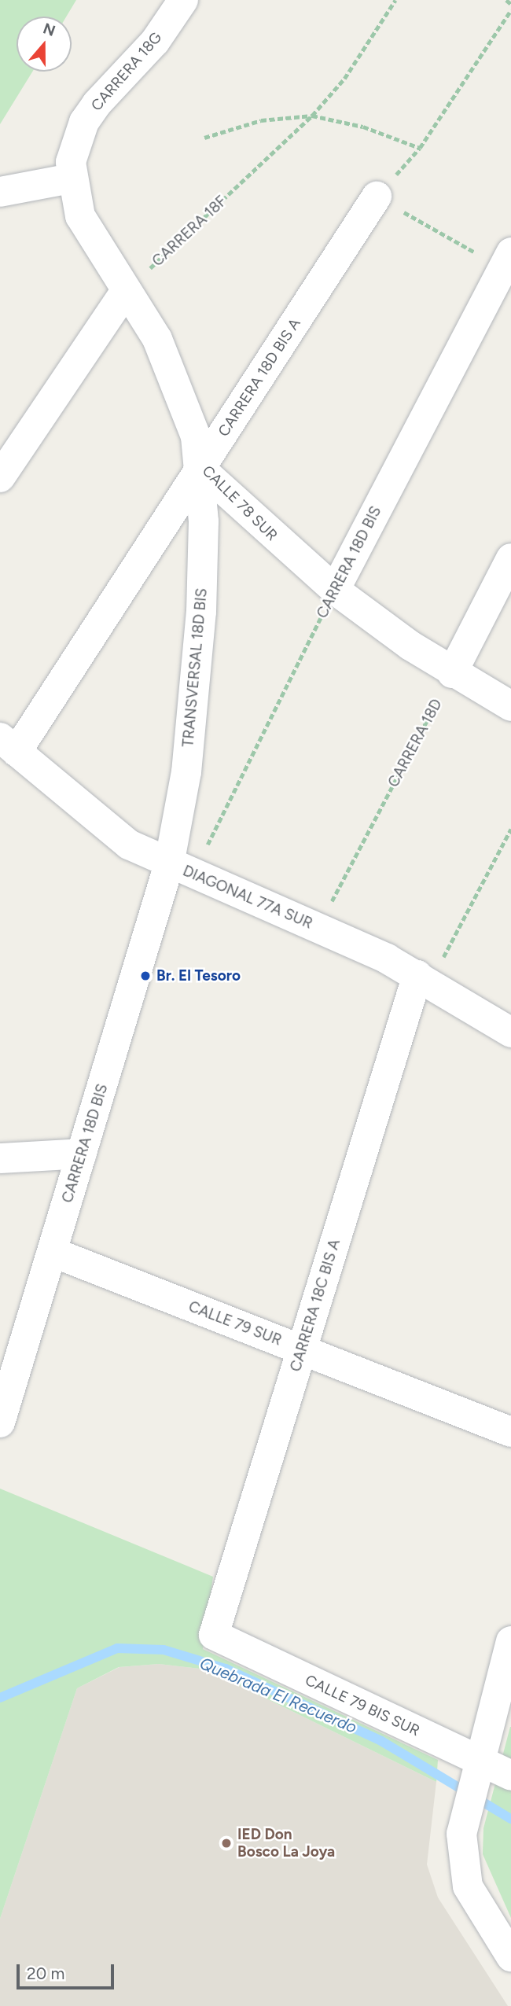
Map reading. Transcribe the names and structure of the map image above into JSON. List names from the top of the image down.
{
  "streets": {
    "street": [
      "CARRERA 18G",
      "CARRERA 18D BIS A",
      "CALLE 78 SUR",
      "CARRERA 18D BIS",
      "TRANSVERSAL 18D BIS",
      "DIAGONAL 77A SUR",
      "CARRERA 18C BIS A",
      "CALLE 79 SUR",
      "CALLE 79 BIS SUR"
    ],
    "path": ["CARRERA 18F", "CARRERA 18D"]
  },
  "crossings": [
    ["CARRERA 18G", "CALLE 78 SUR"],
    ["CARRERA 18F", "CALLE 78 SUR"],
    ["CARRERA 18D BIS A", "CALLE 78 SUR"],
    ["CARRERA 18D BIS A", "TRANSVERSAL 18D BIS"],
    ["CARRERA 18D BIS A", "DIAGONAL 77A SUR"],
    ["CALLE 78 SUR", "CARRERA 18D BIS"],
    ["CALLE 78 SUR", "TRANSVERSAL 18D BIS"],
    ["CALLE 78 SUR", "CARRERA 18D"],
    ["CARRERA 18D BIS", "TRANSVERSAL 18D BIS"],
    ["CARRERA 18D BIS", "DIAGONAL 77A SUR"],
    ["CARRERA 18D BIS", "CALLE 79 SUR"],
    ["TRANSVERSAL 18D BIS", "DIAGONAL 77A SUR"],
    ["CARRERA 18D", "DIAGONAL 77A SUR"],
    ["DIAGONAL 77A SUR", "CARRERA 18C BIS A"],
    ["CARRERA 18C BIS A", "CALLE 79 SUR"],
    ["CARRERA 18C BIS A", "CALLE 79 BIS SUR"]
  ],
  "water": ["Quebrada El Recuerdo"],
  "places": ["Br. El Tesoro", "IED Don Bosco La Joya"],
  "scale_bar": "20 m",
  "north": "top"
}
